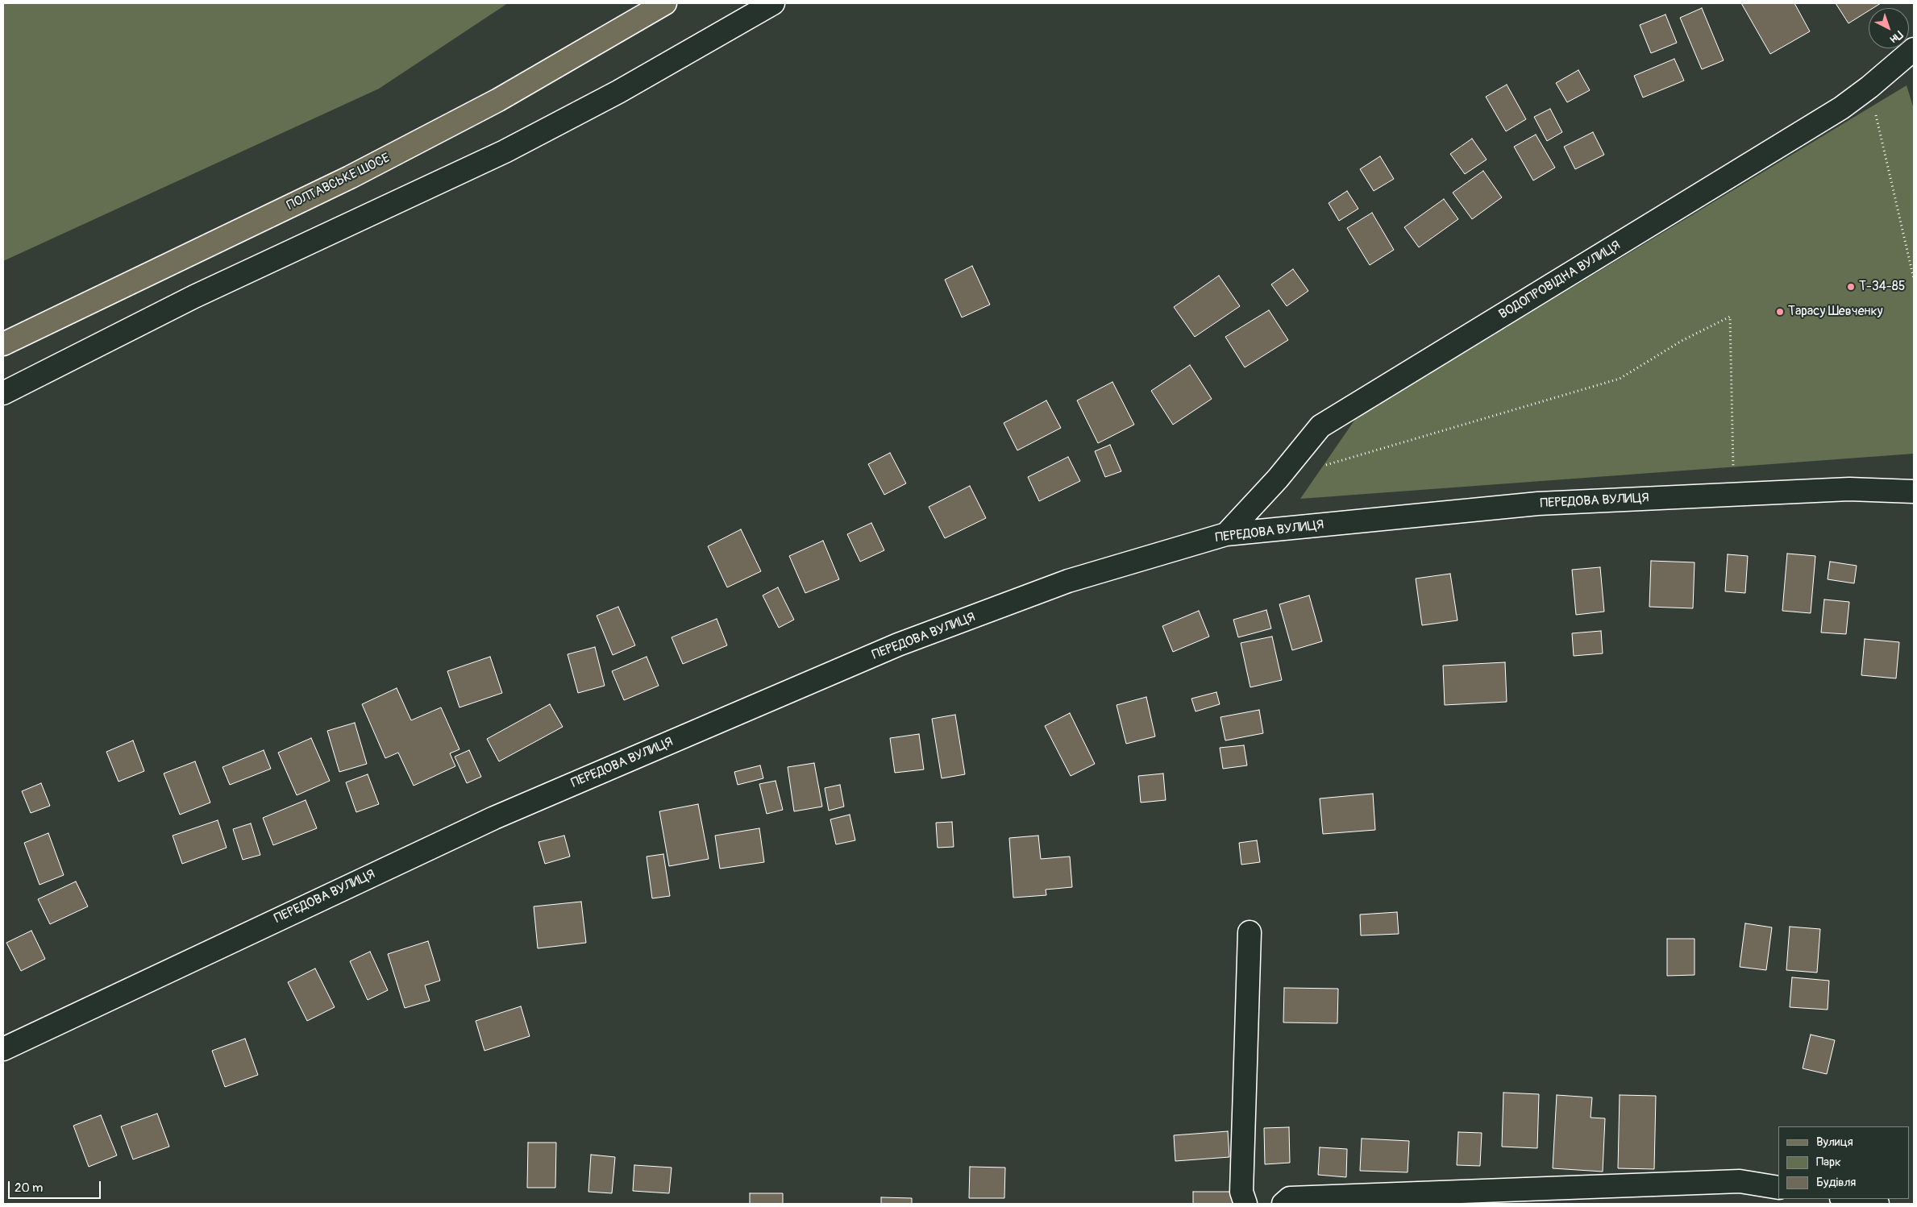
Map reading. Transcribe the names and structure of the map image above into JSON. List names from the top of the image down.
{
  "streets": {
    "main road": ["ПОЛТАВСЬКЕ ШОСЕ"],
    "street": ["ВОДОПРОВІДНА ВУЛИЦЯ", "ПЕРЕДОВА ВУЛИЦЯ"]
  },
  "crossings": [
    ["ВОДОПРОВІДНА ВУЛИЦЯ", "ПЕРЕДОВА ВУЛИЦЯ"]
  ],
  "places": ["Т-34-85", "Тарасу Шевченку"],
  "legend": ["Вулиця", "Парк", "Будівля"],
  "scale_bar": "20 m",
  "north": "bottom right"
}
